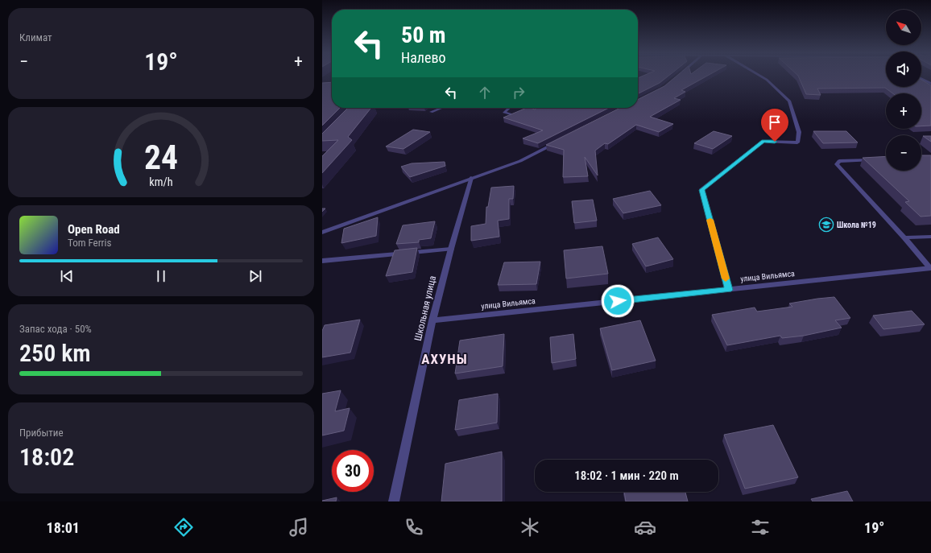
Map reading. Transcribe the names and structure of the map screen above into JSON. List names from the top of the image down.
{
  "streets": {
    "street": ["улица Вильямса", "Школьная улица"]
  },
  "crossings": [
    ["улица Вильямса", "Школьная улица"]
  ],
  "districts": ["АХУНЫ"],
  "places": {
    "school or university": ["Школа №19"]
  },
  "north": "top left",
  "page": {
    "tile": [
      "Климат",
      ["Запас хода · 50%", "250 km"],
      ["Прибытие", "18:02"]
    ],
    "map_buttons": ["+", "−"],
    "turn": ["50 m", "Налево"],
    "heat": ["−", "19°", "+"],
    "song": ["Open Road", "Tom Ferris"],
    "limit": "30",
    "trip": "18:02 · 1 мин · 220 m",
    "tabs": ["18:01", "19°"],
    "gauge": ["24", "km/h"]
  }
}
